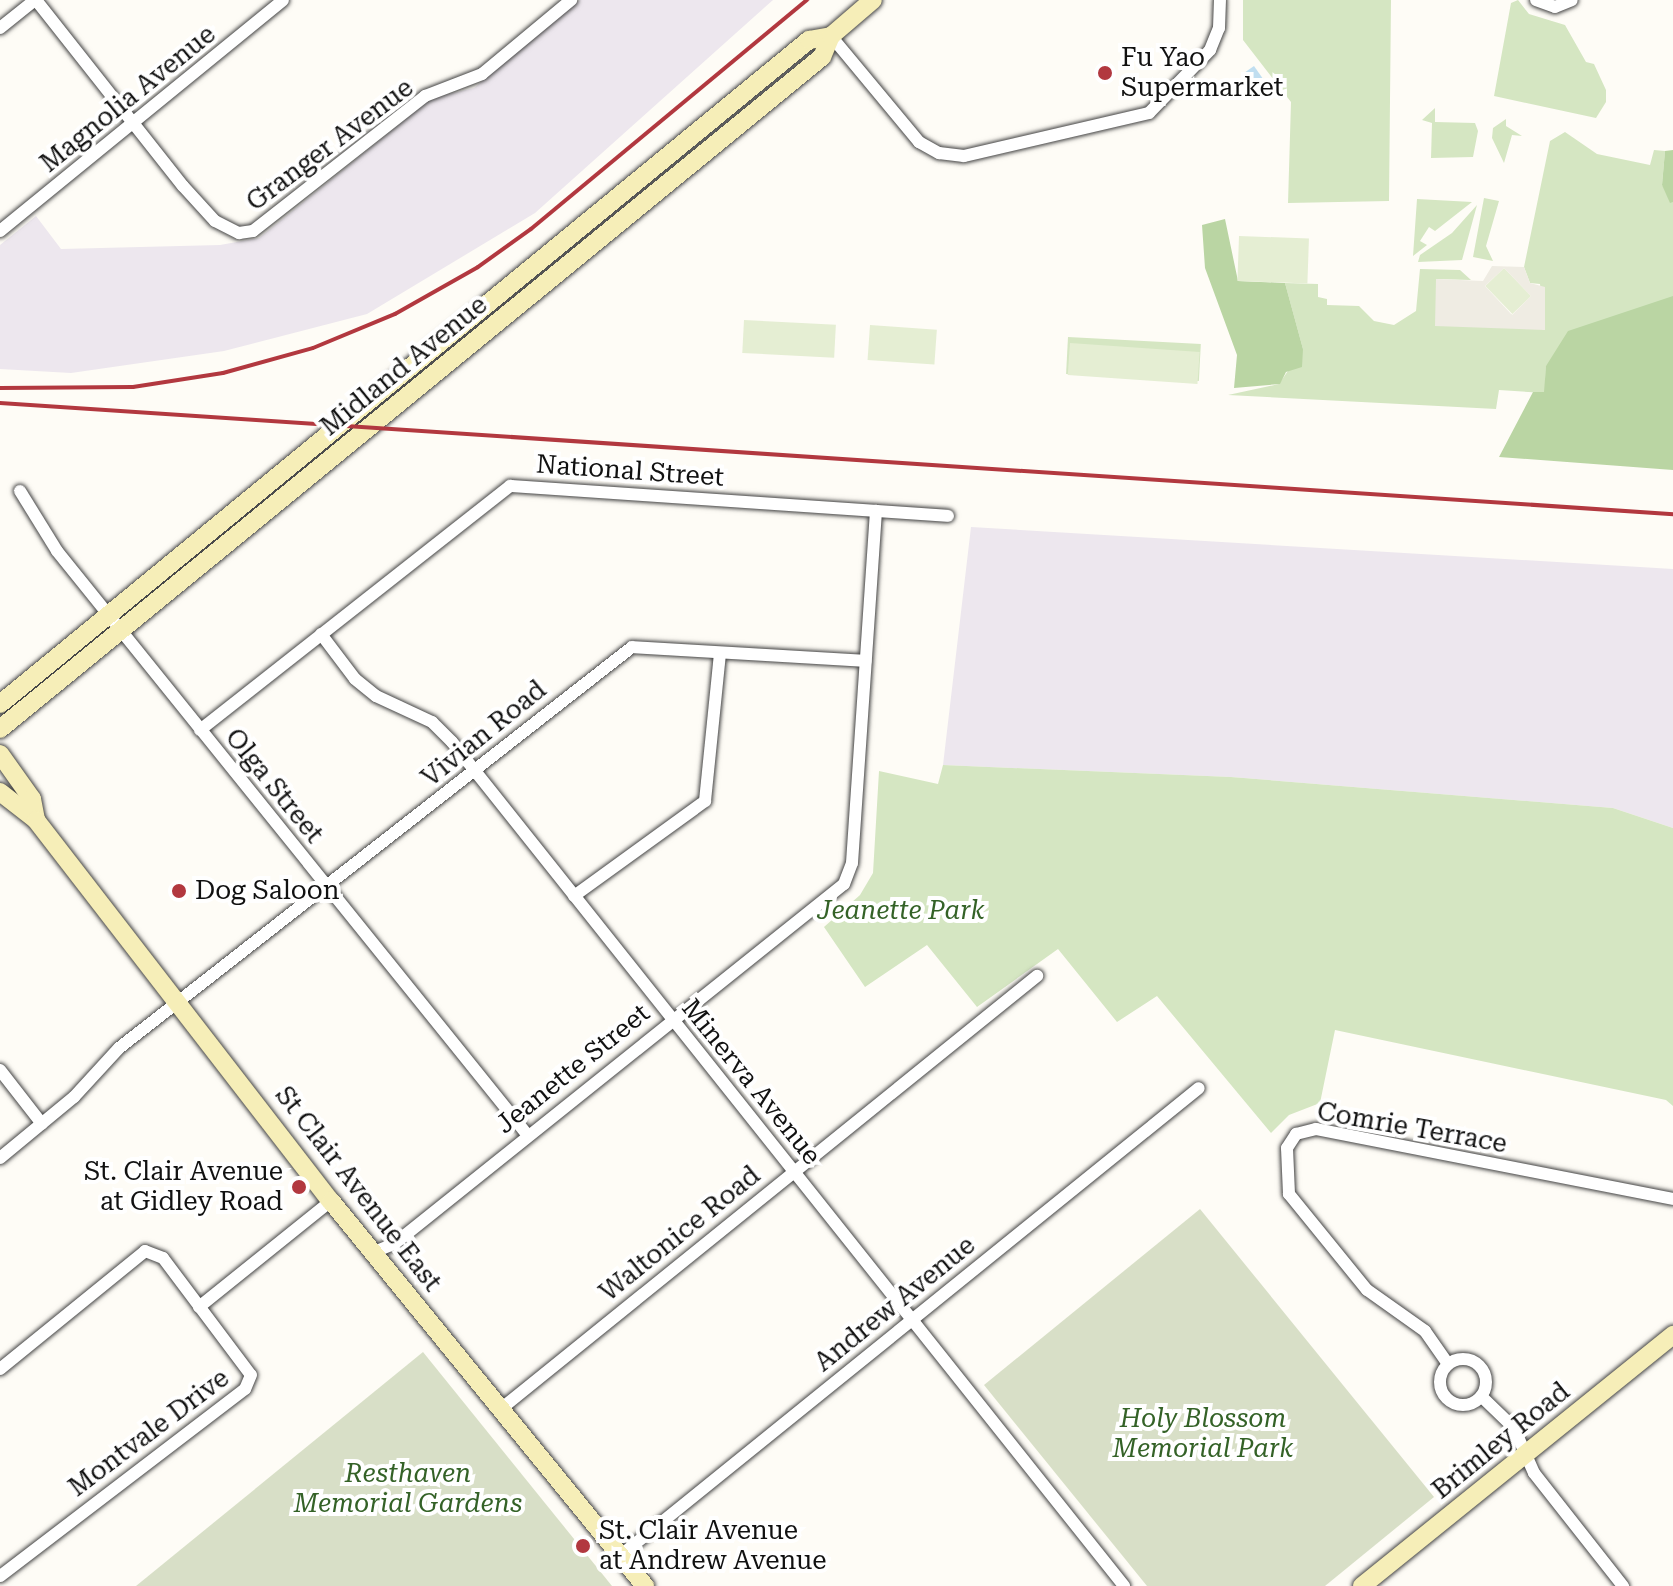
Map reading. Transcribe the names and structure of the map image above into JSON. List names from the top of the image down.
{
  "streets": {
    "main road": ["Midland Avenue", "St Clair Avenue East", "Brimley Road"],
    "street": [
      "Magnolia Avenue",
      "Granger Avenue",
      "National Street",
      "Vivian Road",
      "Olga Street",
      "Jeanette Street",
      "Minerva Avenue",
      "Comrie Terrace",
      "Waltonice Road",
      "Andrew Avenue",
      "Montvale Drive"
    ]
  },
  "crossings": [
    ["Magnolia Avenue", "Granger Avenue"],
    ["Midland Avenue", "Olga Street"],
    ["National Street", "Olga Street"],
    ["National Street", "Jeanette Street"],
    ["National Street", "Minerva Avenue"],
    ["Vivian Road", "Olga Street"],
    ["Vivian Road", "Jeanette Street"],
    ["Vivian Road", "Minerva Avenue"],
    ["Vivian Road", "St Clair Avenue East"],
    ["Olga Street", "Jeanette Street"],
    ["Jeanette Street", "Minerva Avenue"],
    ["Jeanette Street", "St Clair Avenue East"],
    ["Minerva Avenue", "Waltonice Road"],
    ["Minerva Avenue", "Andrew Avenue"],
    ["St Clair Avenue East", "Waltonice Road"],
    ["St Clair Avenue East", "Andrew Avenue"]
  ],
  "parks": ["Jeanette Park", "Holy Blossom Memorial Park", "Resthaven Memorial Gardens"],
  "places": [
    "Fu Yao Supermarket",
    "Dog Saloon",
    "St. Clair Avenue at Gidley Road",
    "St. Clair Avenue at Andrew Avenue"
  ]
}
